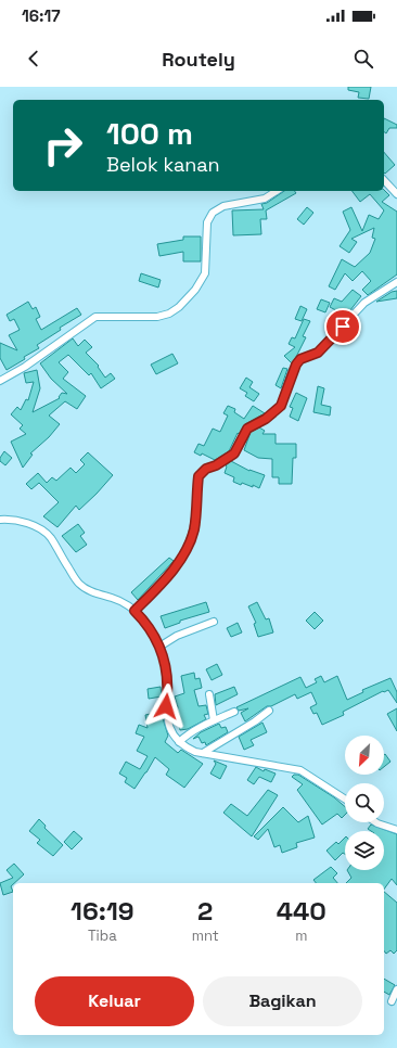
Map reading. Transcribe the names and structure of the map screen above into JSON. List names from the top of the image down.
{
  "north": "bottom left",
  "page": {
    "status": "16:17",
    "header": "Routely",
    "turn": ["100 m", "Belok kanan"],
    "eta": [
      "16:19",
      "Tiba",
      "2",
      "mnt",
      "440",
      "m"
    ],
    "buttons": ["Keluar", "Bagikan"]
  }
}
